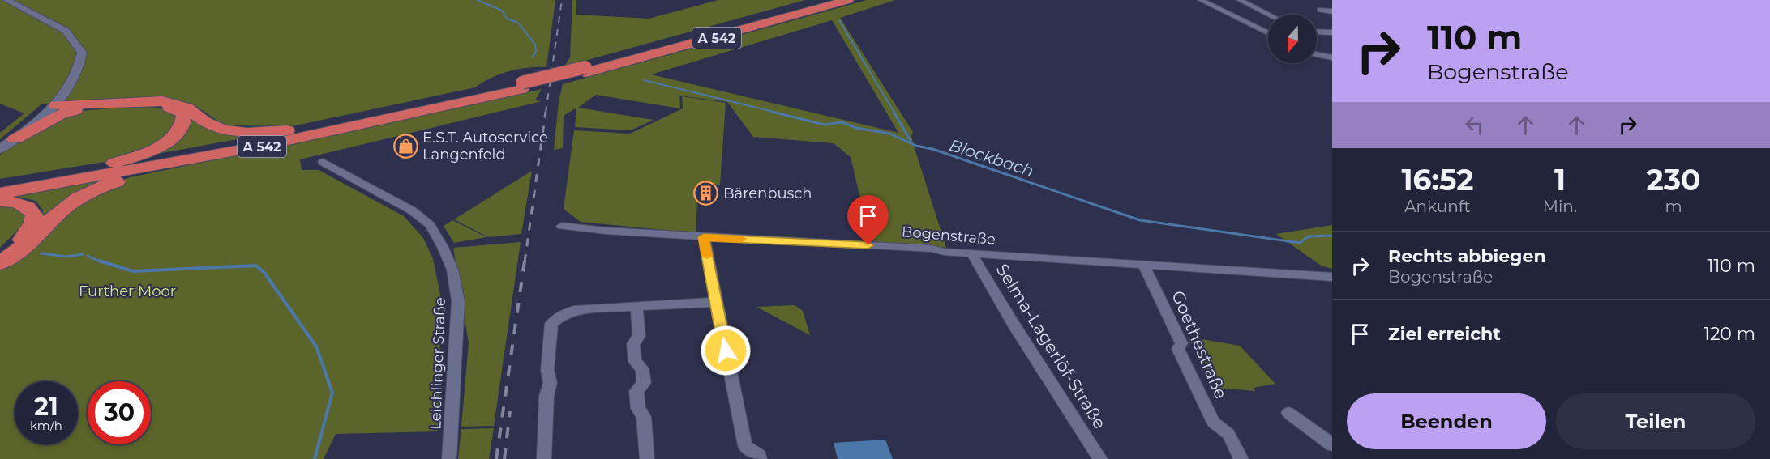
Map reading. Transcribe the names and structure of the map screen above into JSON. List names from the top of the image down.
{
  "streets": {
    "highway": ["A 542"],
    "street": [
      "Bogenstraße",
      "Goethestraße",
      "Selma-Lagerlöf-Straße",
      "Leichlinger Straße"
    ]
  },
  "crossings": [
    ["Bogenstraße", "Goethestraße"],
    ["Bogenstraße", "Selma-Lagerlöf-Straße"]
  ],
  "water": ["Blockbach"],
  "parks": ["Further Moor"],
  "places": {
    "shop": ["E.S.T. Autoservice Langenfeld"],
    "building": ["Bärenbusch"]
  },
  "north": "bottom",
  "page": {
    "turn": ["110 m", "Bogenstraße"],
    "eta": [
      "16:52",
      "Ankunft",
      "1",
      "Min.",
      "230",
      "m"
    ],
    "list": [
      {
        "name": "Rechts abbiegen",
        "note": "Bogenstraße",
        "value": "110 m"
      },
      {
        "name": "Ziel erreicht",
        "value": "120 m"
      }
    ],
    "speed": "21 km/h",
    "limit": "30",
    "buttons": ["Beenden", "Teilen"]
  }
}
